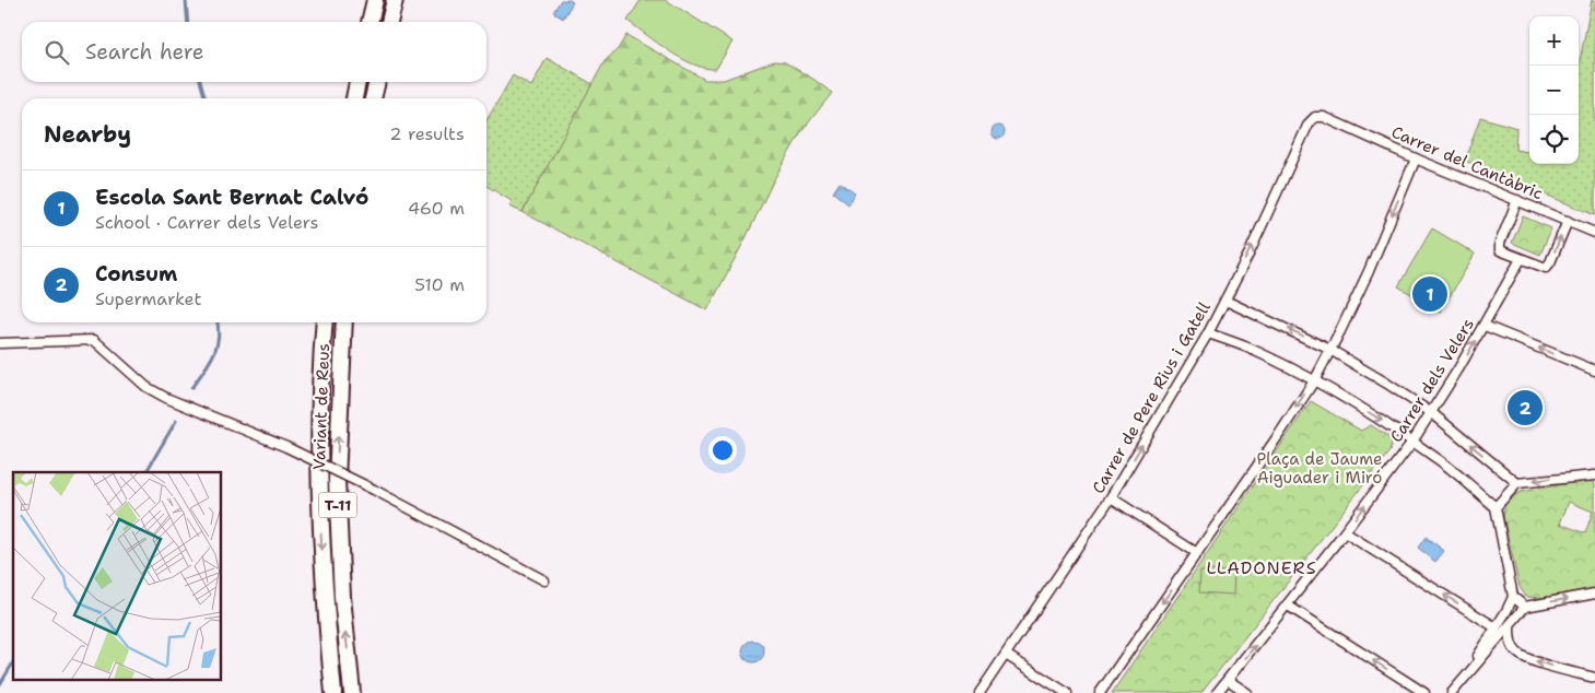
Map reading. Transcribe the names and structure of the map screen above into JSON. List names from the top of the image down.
{
  "streets": {
    "highway": ["Variant de Reus", "T-11"],
    "street": ["Carrer del Cantàbric", "Carrer dels Velers", "Carrer de Pere Rius i Gatell"]
  },
  "crossings": [
    ["Carrer del Cantàbric", "Carrer de Pere Rius i Gatell"]
  ],
  "one_way": ["Carrer dels Velers", "Carrer de Pere Rius i Gatell"],
  "districts": ["LLADONERS"],
  "parks": ["Plaça de Jaume Aiguader i Miró"],
  "page": {
    "map_buttons": ["+", "−"],
    "search": "Search here",
    "heading": ["Nearby", "2 results"],
    "list": [
      {
        "mark": "1",
        "name": "Escola Sant Bernat Calvó",
        "note": "School · Carrer dels Velers",
        "value": "460 m"
      },
      {
        "mark": "2",
        "name": "Consum",
        "note": "Supermarket",
        "value": "510 m"
      }
    ],
    "pins": ["1", "2"]
  }
}
